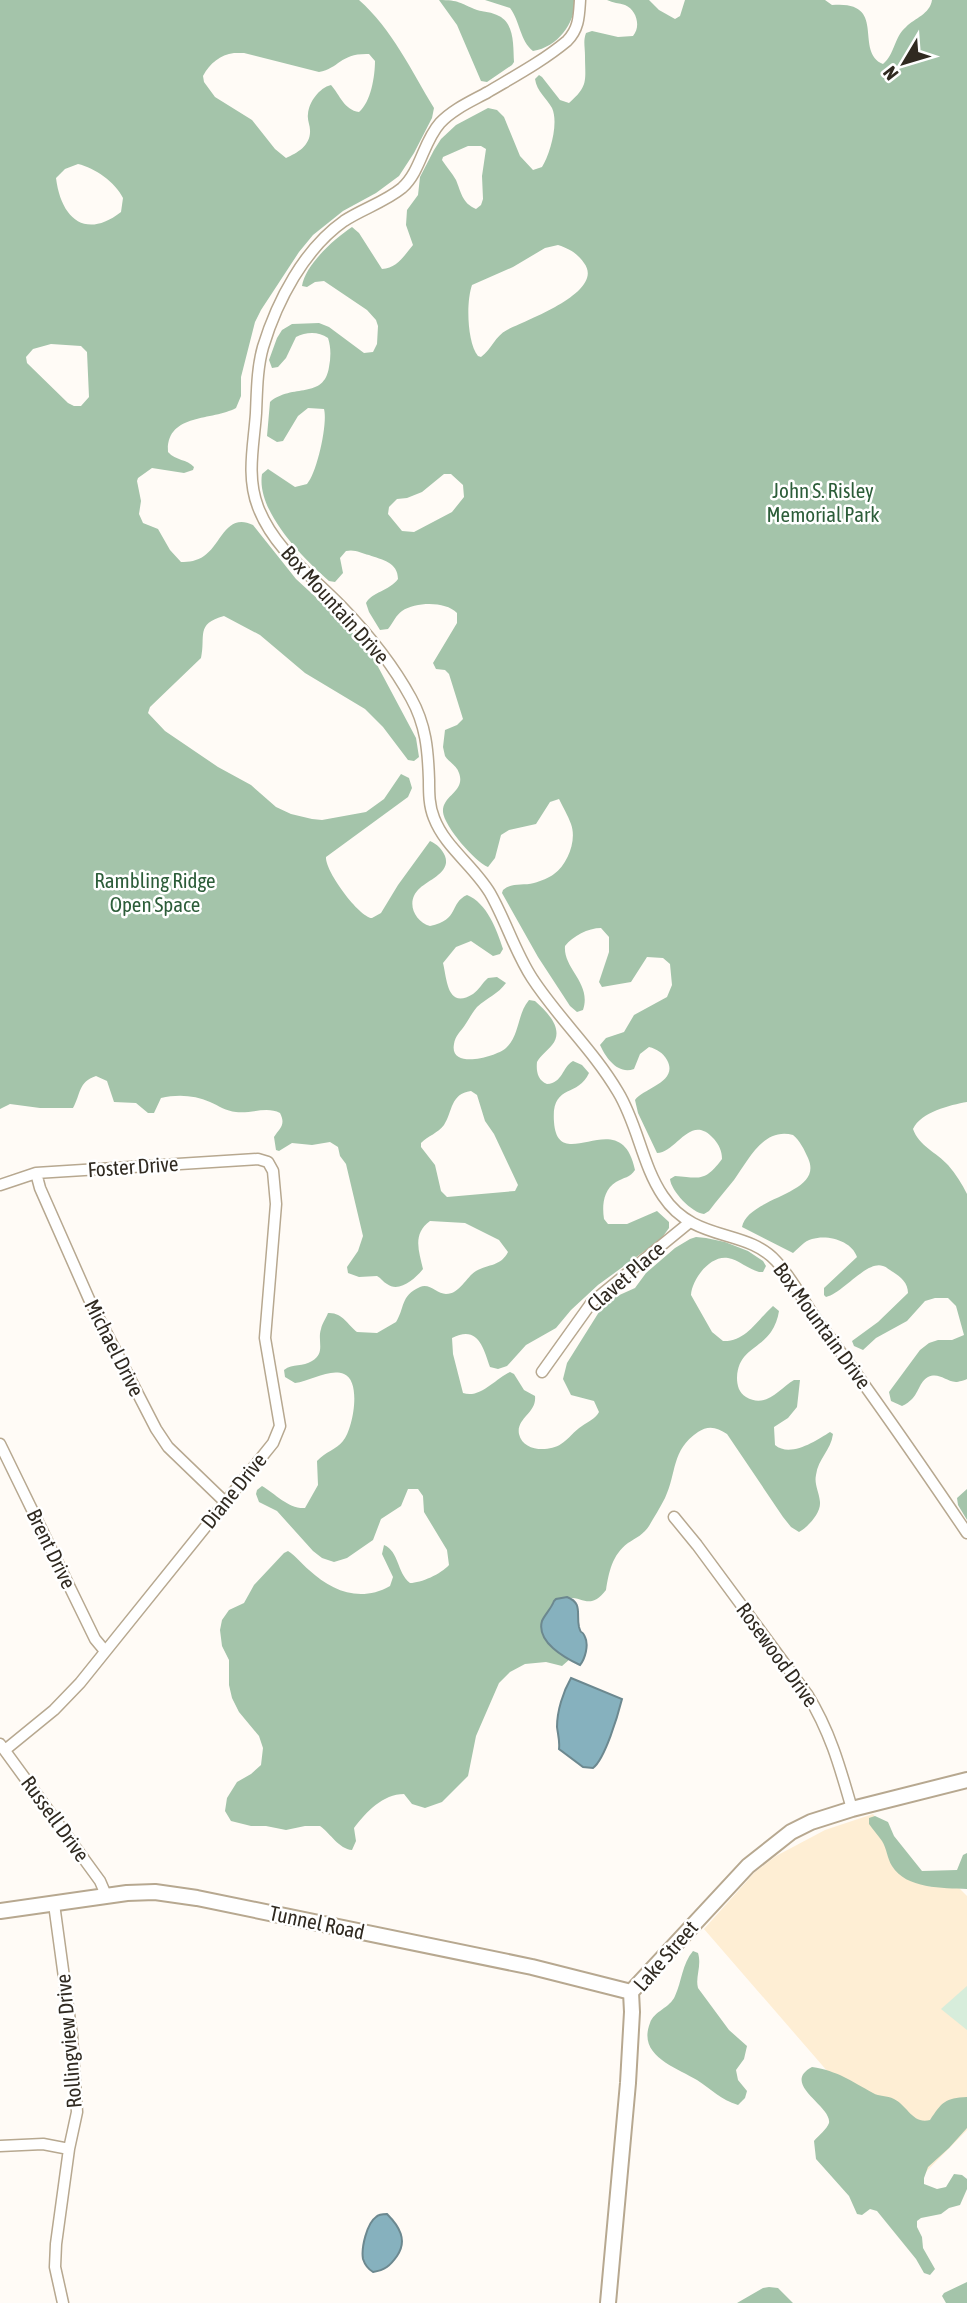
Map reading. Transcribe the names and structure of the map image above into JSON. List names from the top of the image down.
{
  "streets": {
    "main road": ["Tunnel Road", "Lake Street"],
    "street": [
      "Box Mountain Drive",
      "Foster Drive",
      "Clavet Place",
      "Michael Drive",
      "Diane Drive",
      "Brent Drive",
      "Rosewood Drive",
      "Russell Drive",
      "Rollingview Drive"
    ]
  },
  "crossings": [
    ["Box Mountain Drive", "Clavet Place"],
    ["Foster Drive", "Michael Drive"],
    ["Foster Drive", "Diane Drive"],
    ["Michael Drive", "Diane Drive"],
    ["Diane Drive", "Brent Drive"],
    ["Diane Drive", "Russell Drive"],
    ["Rosewood Drive", "Lake Street"],
    ["Russell Drive", "Tunnel Road"],
    ["Tunnel Road", "Lake Street"],
    ["Tunnel Road", "Rollingview Drive"]
  ],
  "parks": ["John S. Risley Memorial Park", "Rambling Ridge Open Space"],
  "north": "bottom left"
}
